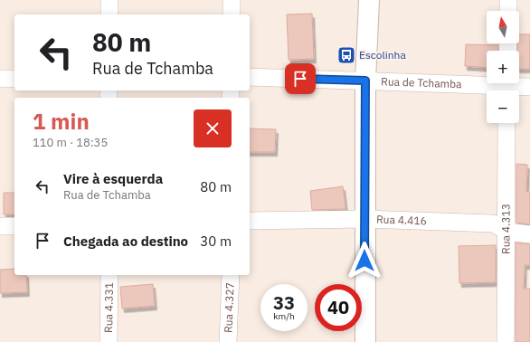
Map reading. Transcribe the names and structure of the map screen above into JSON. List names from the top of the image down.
{
  "streets": {
    "street": [
      "Rua de Tchamba",
      "Rua 4.416",
      "Rua 4.313",
      "Rua 4.331",
      "Rua 4.327"
    ]
  },
  "crossings": [
    ["Rua 4.416", "Rua 4.313"]
  ],
  "places": {
    "bus stop": ["Escolinha"]
  },
  "north": "top",
  "page": {
    "map_buttons": ["+", "−"],
    "turn": ["80 m", "Rua de Tchamba"],
    "heading": ["1 min", "110 m · 18:35"],
    "list": [
      {
        "name": "Vire à esquerda",
        "note": "Rua de Tchamba",
        "value": "80 m"
      },
      {
        "name": "Chegada ao destino",
        "value": "30 m"
      }
    ],
    "speed": "33 km/h",
    "limit": "40"
  }
}
